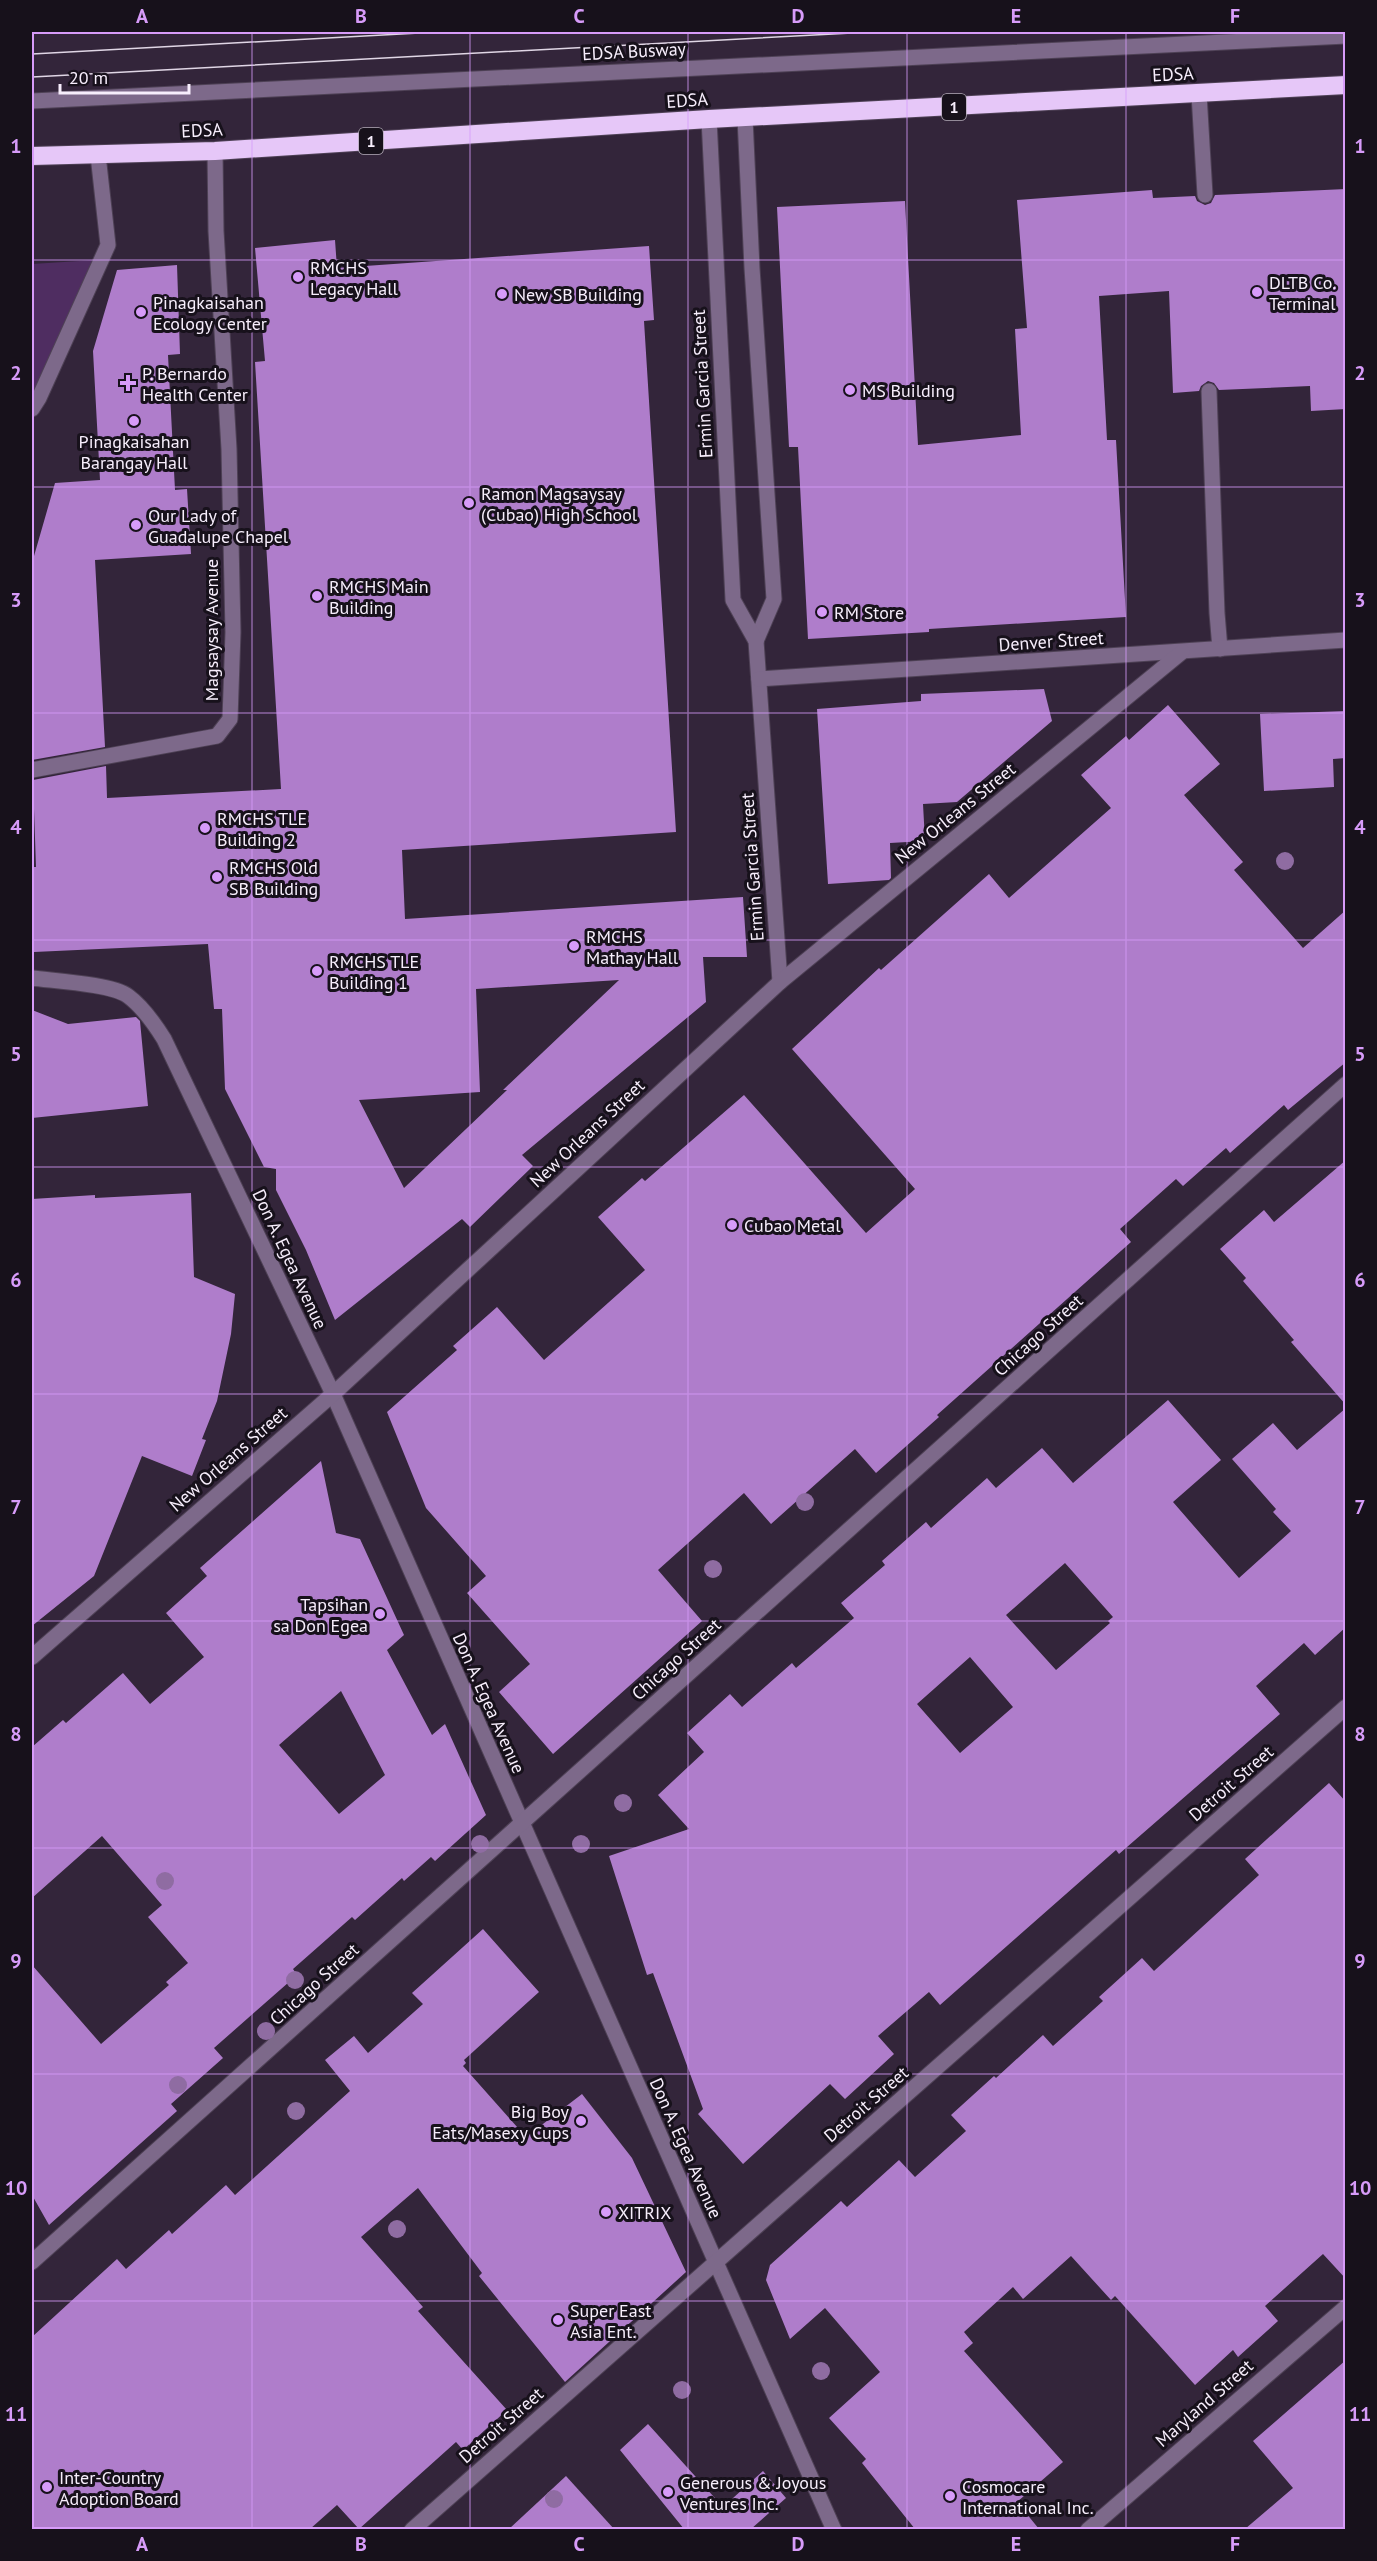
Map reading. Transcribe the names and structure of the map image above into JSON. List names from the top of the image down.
{
  "streets": {
    "highway": ["EDSA", "1"],
    "street": [
      "EDSA Busway",
      "Ermin Garcia Street",
      "Magsaysay Avenue",
      "Denver Street",
      "New Orleans Street",
      "Don A. Egea Avenue",
      "Chicago Street",
      "Detroit Street",
      "Maryland Street"
    ]
  },
  "crossings": [
    ["EDSA", "Ermin Garcia Street"],
    ["EDSA", "Magsaysay Avenue"],
    ["Ermin Garcia Street", "Denver Street"],
    ["Ermin Garcia Street", "New Orleans Street"],
    ["Denver Street", "New Orleans Street"],
    ["New Orleans Street", "Don A. Egea Avenue"],
    ["Don A. Egea Avenue", "Chicago Street"],
    ["Don A. Egea Avenue", "Detroit Street"]
  ],
  "places": {
    "other": [
      "RMCHS Legacy Hall",
      "DLTB Co. Terminal",
      "New SB Building",
      "Pinagkaisahan Ecology Center",
      "MS Building",
      "Pinagkaisahan Barangay Hall",
      "Ramon Magsaysay (Cubao) High School",
      "Our Lady of Guadalupe Chapel",
      "RMCHS Main Building",
      "RM Store",
      "RMCHS TLE Building 2",
      "RMCHS Old SB Building",
      "RMCHS Mathay Hall",
      "RMCHS TLE Building 1",
      "Cubao Metal",
      "Tapsihan sa Don Egea",
      "Big Boy Eats/Masexy Cups",
      "XITRIX",
      "Super East Asia Ent.",
      "Inter-Country Adoption Board",
      "Generous & Joyous Ventures Inc.",
      "Cosmocare International Inc."
    ],
    "health": ["P. Bernardo Health Center"]
  },
  "scale_bar": "20 m",
  "grid": {
    "columns": [
      "A",
      "B",
      "C",
      "D",
      "E",
      "F"
    ],
    "rows": [
      "1",
      "2",
      "3",
      "4",
      "5",
      "6",
      "7",
      "8",
      "9",
      "10",
      "11"
    ]
  }
}
